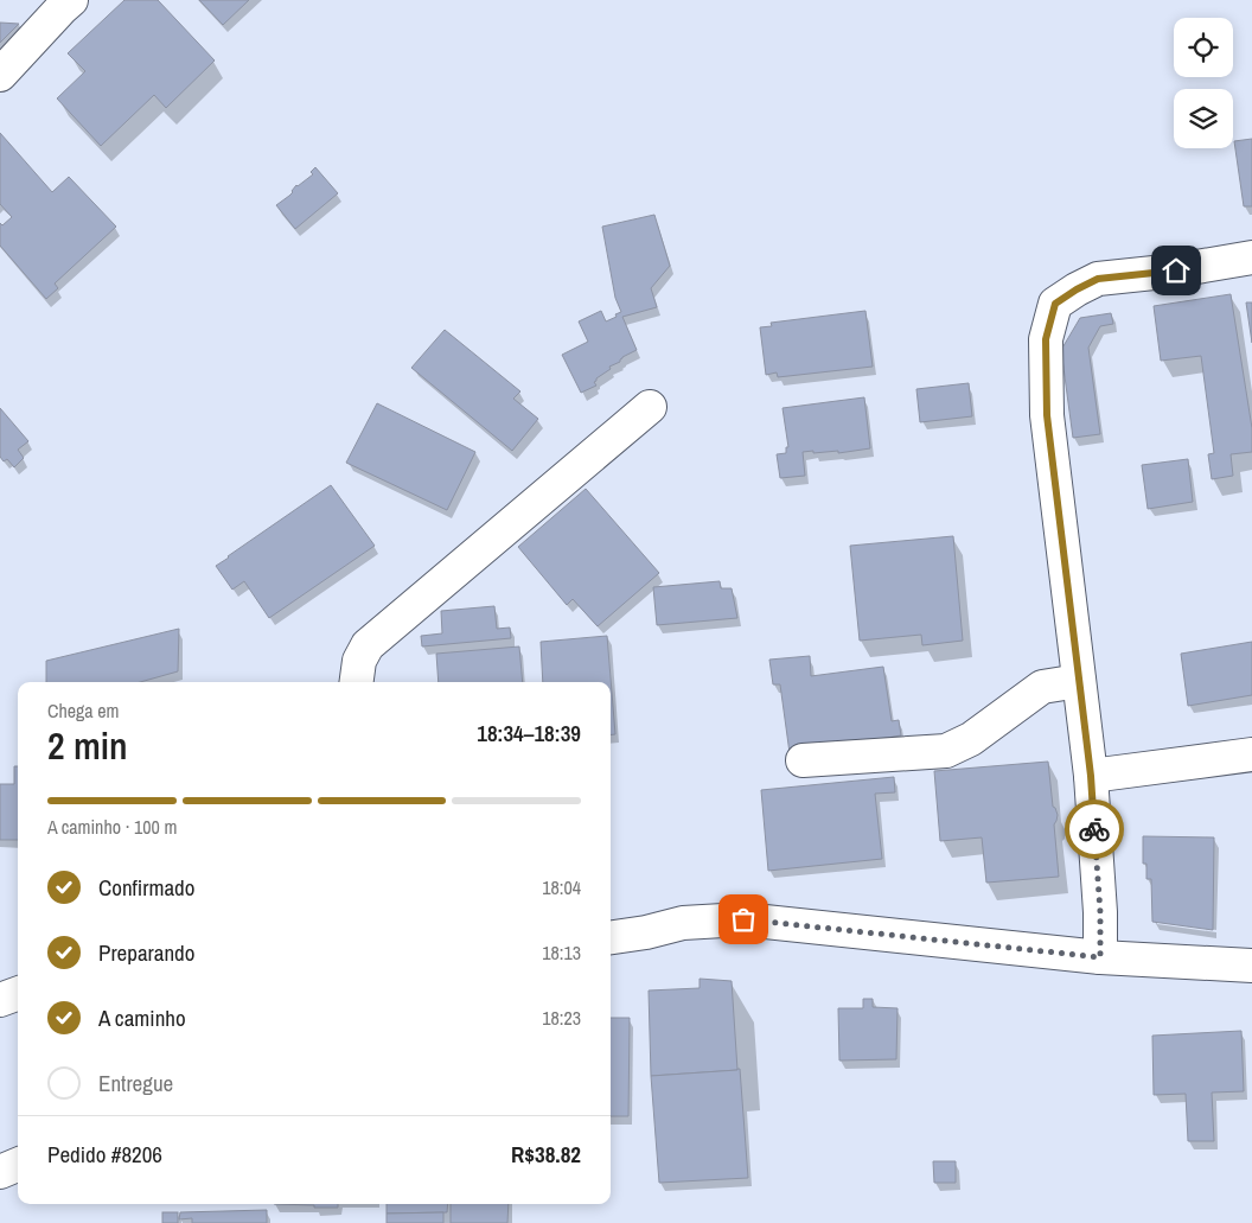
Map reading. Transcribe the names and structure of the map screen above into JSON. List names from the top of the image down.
{
  "page": {
    "heading": ["2 min", "Chega em", "18:34–18:39"],
    "panel": ["Pedido #8206", "R$38.82"],
    "bar": "A caminho · 100 m",
    "list": [
      ["Confirmado", "18:04"],
      ["Preparando", "18:13"],
      ["A caminho", "18:23"],
      "Entregue"
    ]
  }
}
